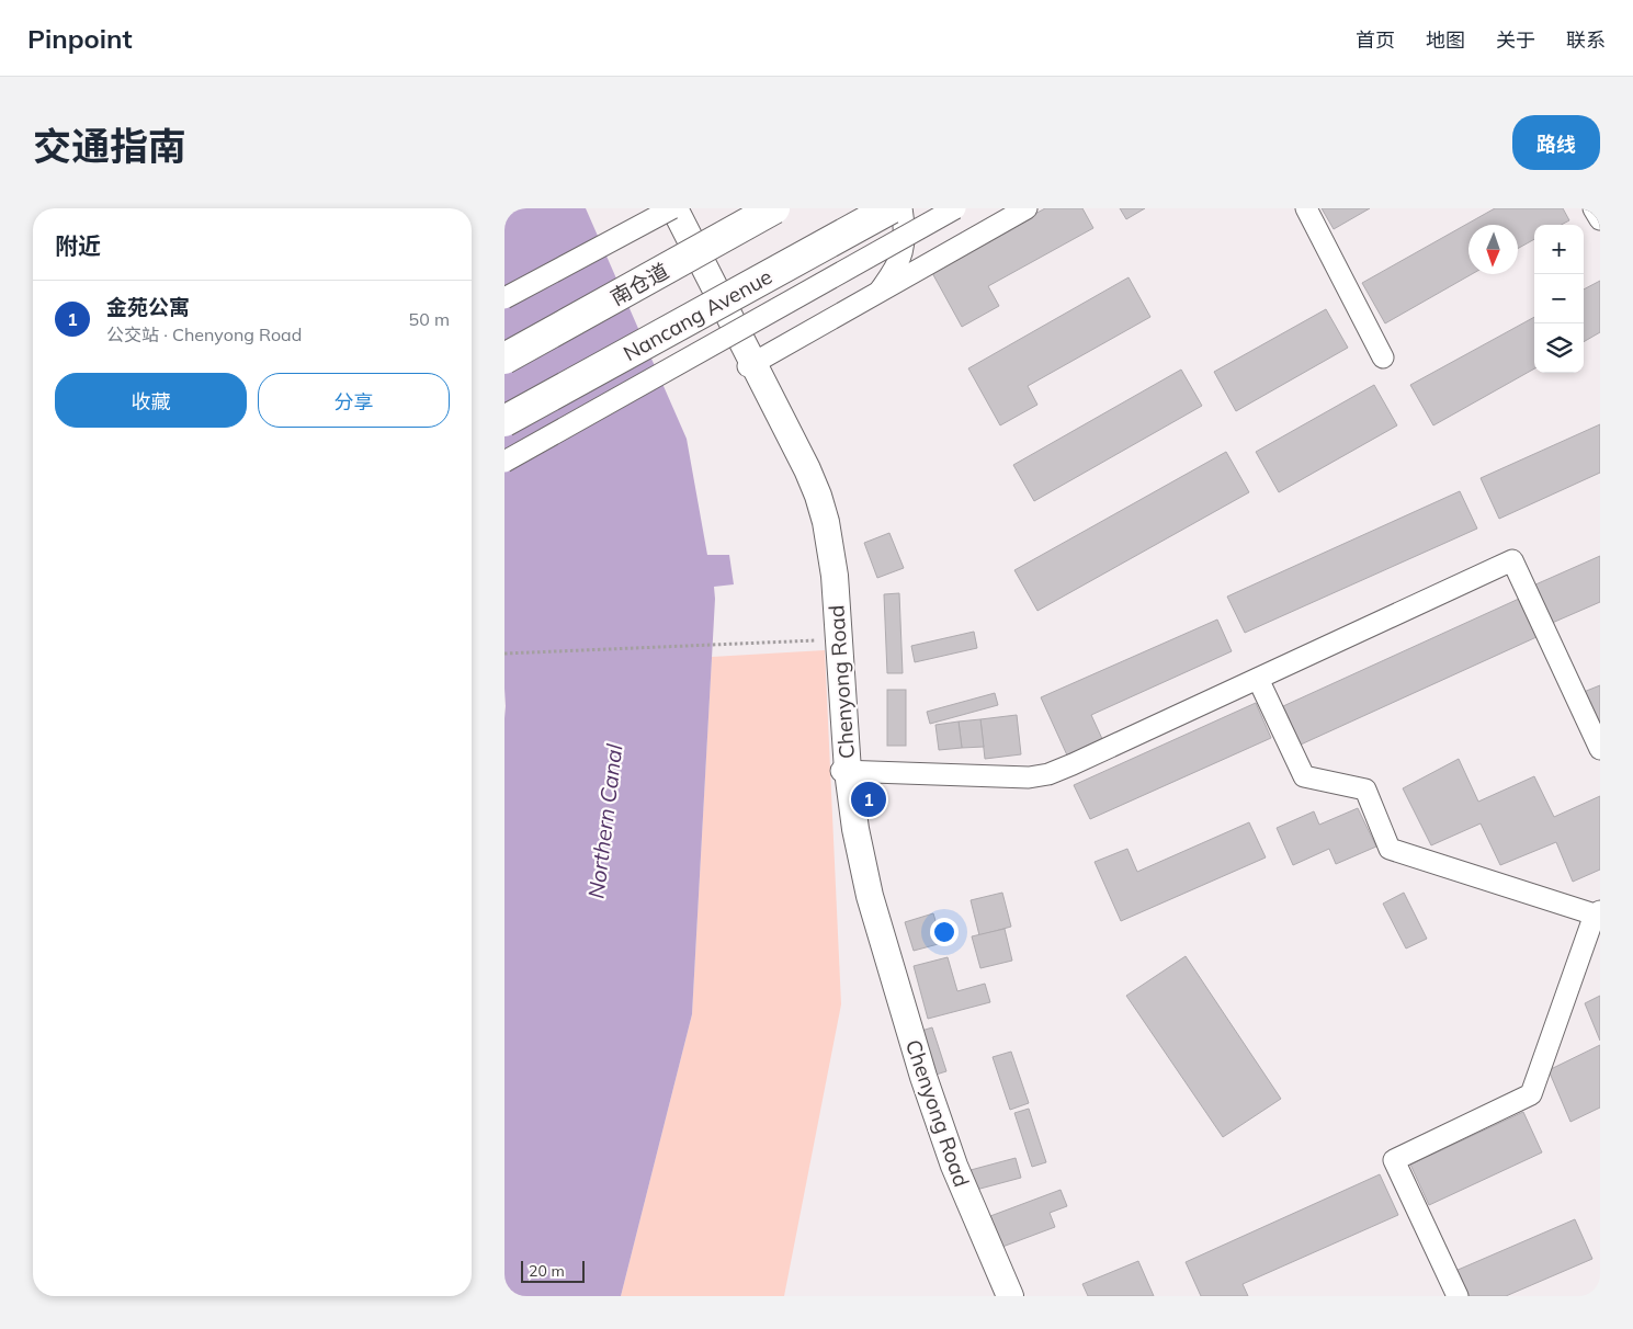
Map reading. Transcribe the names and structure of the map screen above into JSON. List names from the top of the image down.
{
  "streets": {
    "highway": ["南仓道", "Nancang Avenue"],
    "main road": ["Chenyong Road"]
  },
  "crossings": [
    ["南仓道", "Chenyong Road"]
  ],
  "water": ["Northern Canal"],
  "scale_bar": "20 m",
  "north": "bottom",
  "page": {
    "header": "Pinpoint",
    "nav": [
      "首页",
      "地图",
      "关于",
      "联系"
    ],
    "title": "交通指南",
    "buttons": [
      "路线",
      ["收藏", "分享"]
    ],
    "heading": "附近",
    "map_buttons": ["+", "−"],
    "list": [
      {
        "mark": "1",
        "name": "金苑公寓",
        "note": "公交站 · Chenyong Road",
        "value": "50 m"
      }
    ],
    "pins": "1",
    "scale": "20 m"
  }
}
